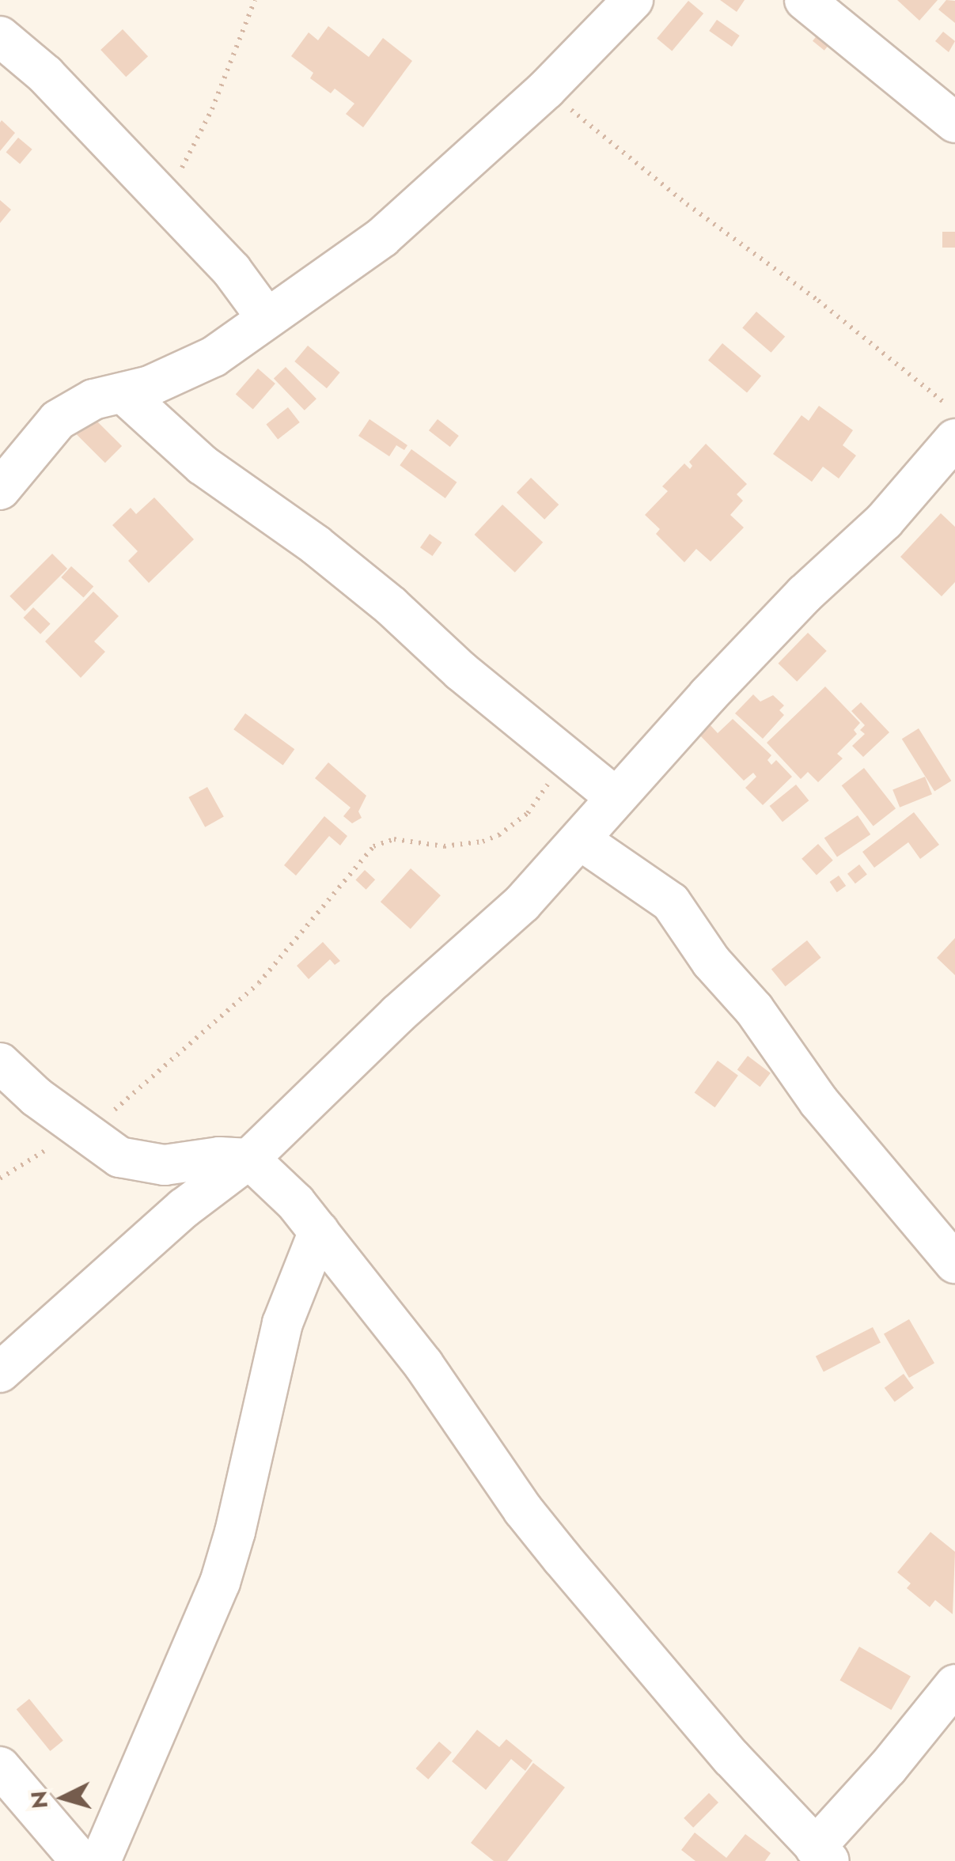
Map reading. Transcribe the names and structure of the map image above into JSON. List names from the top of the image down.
{
  "north": "left"
}
